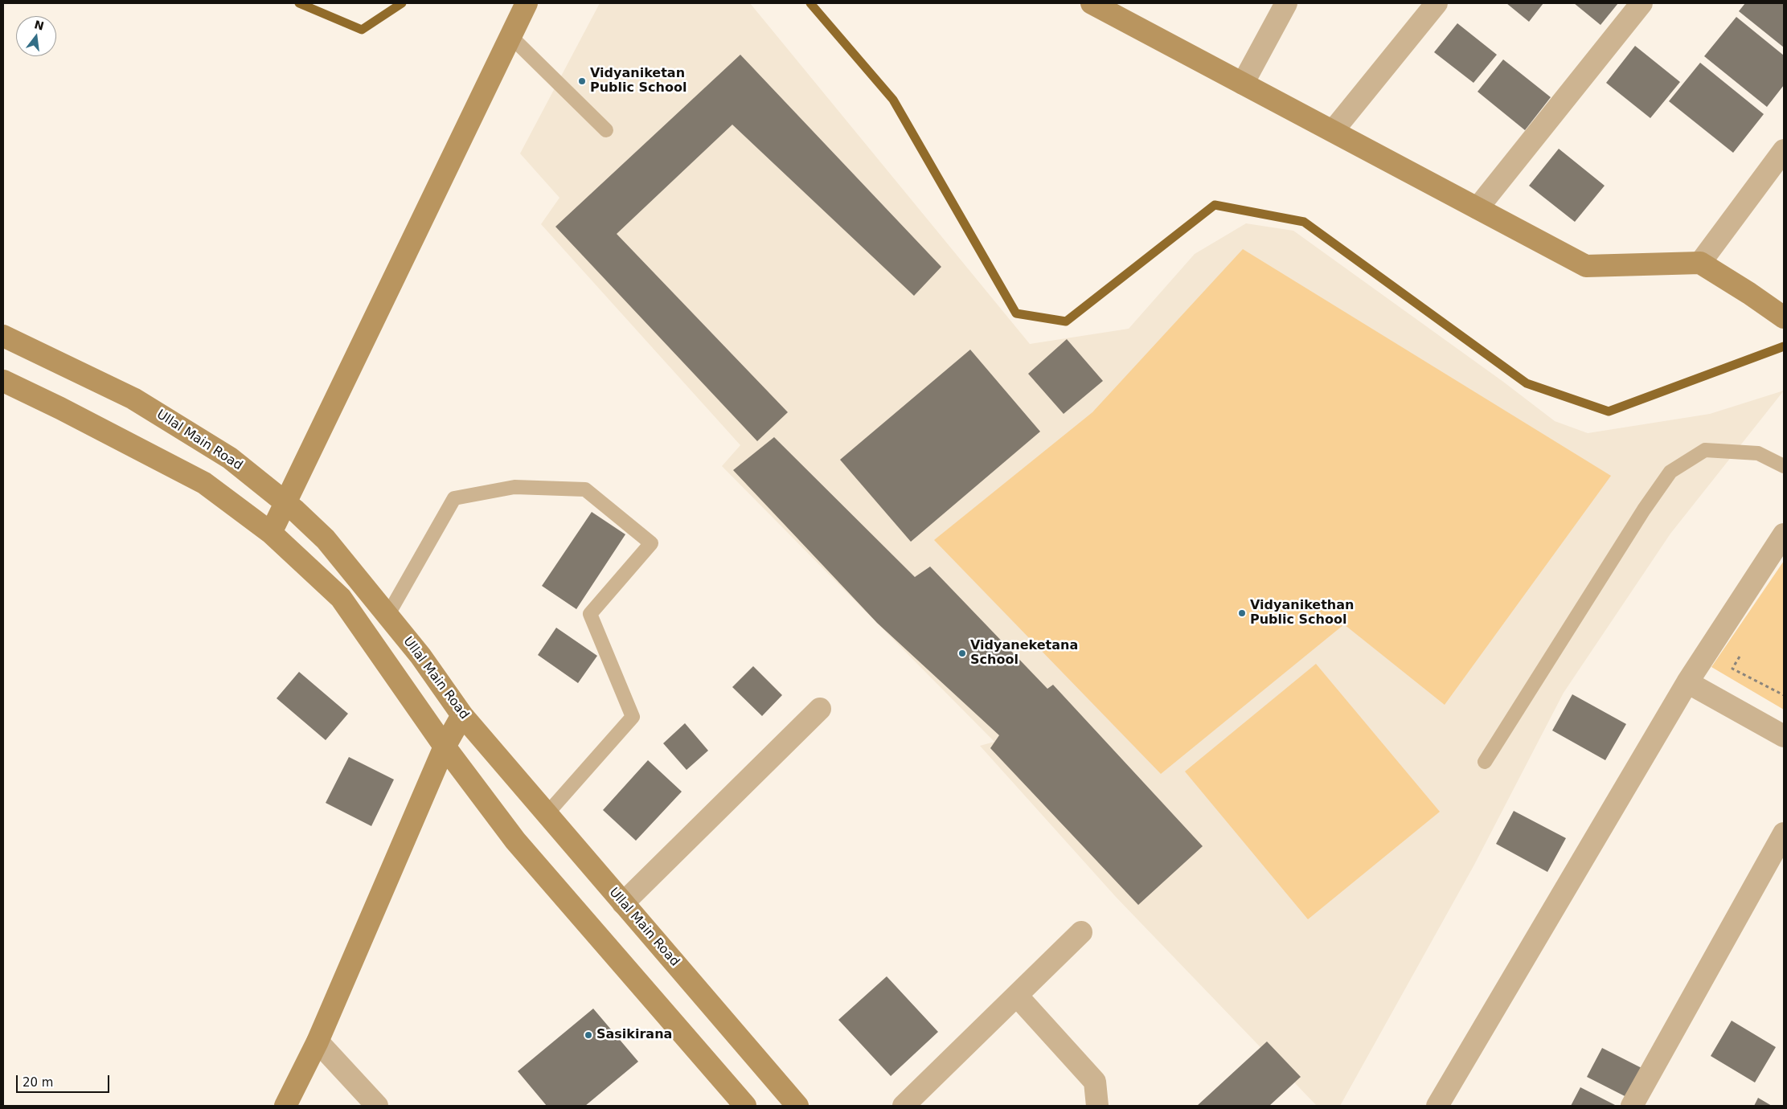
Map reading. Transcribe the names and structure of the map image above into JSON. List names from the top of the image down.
{
  "streets": {
    "main road": ["Ullal Main Road"]
  },
  "places": [
    "Vidyaniketan Public School",
    "Vidyanikethan Public School",
    "Vidyaneketana School",
    "Sasikirana"
  ],
  "scale_bar": "20 m",
  "north": "top"
}
